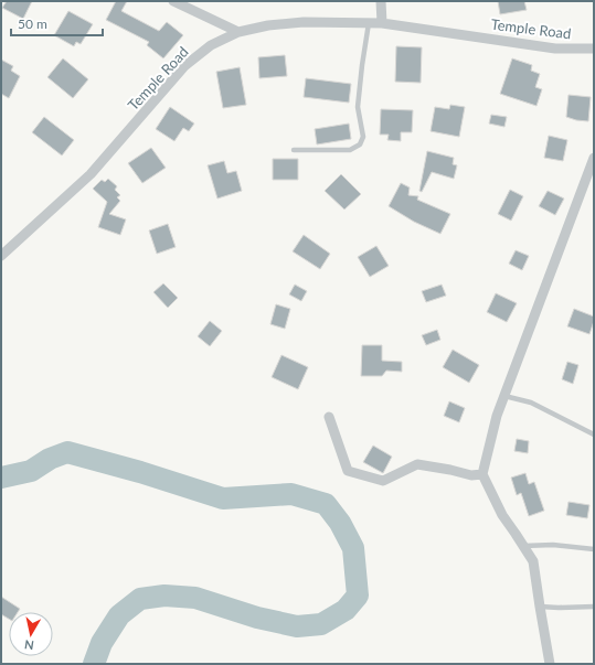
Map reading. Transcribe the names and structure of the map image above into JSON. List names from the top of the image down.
{
  "streets": {
    "street": ["Temple Road"]
  },
  "scale_bar": "50 m",
  "north": "bottom"
}
